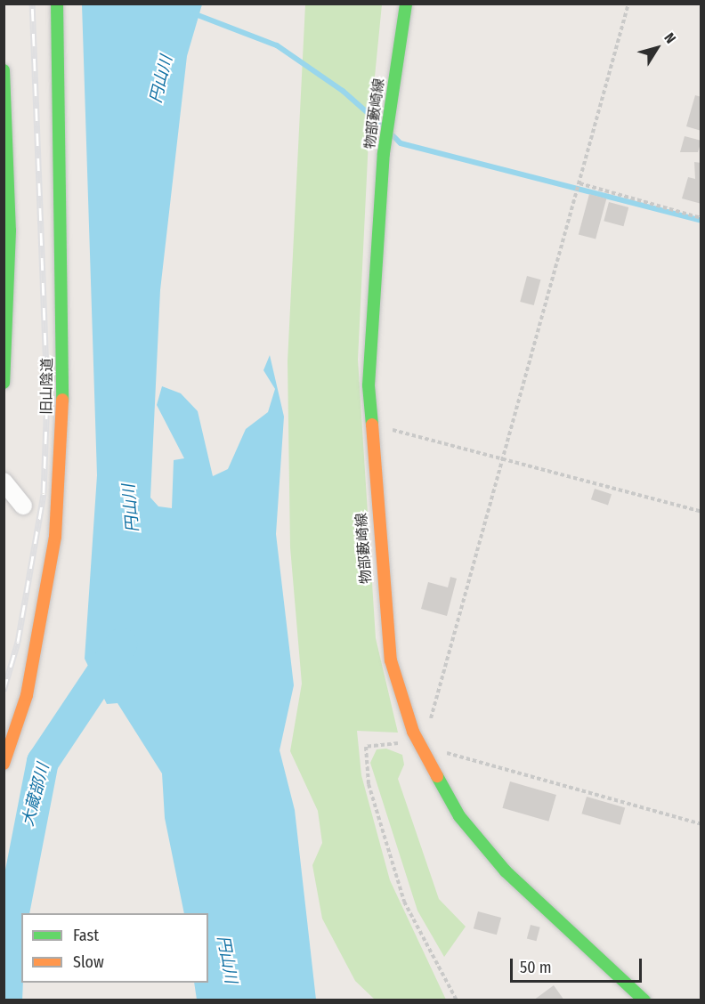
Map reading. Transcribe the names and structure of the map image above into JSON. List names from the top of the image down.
{
  "streets": {
    "main road": ["物部藪崎線", "旧山陰道"]
  },
  "water": ["円山川", "大蔵部川"],
  "legend": ["Fast", "Slow"],
  "scale_bar": "50 m",
  "north": "top right"
}
